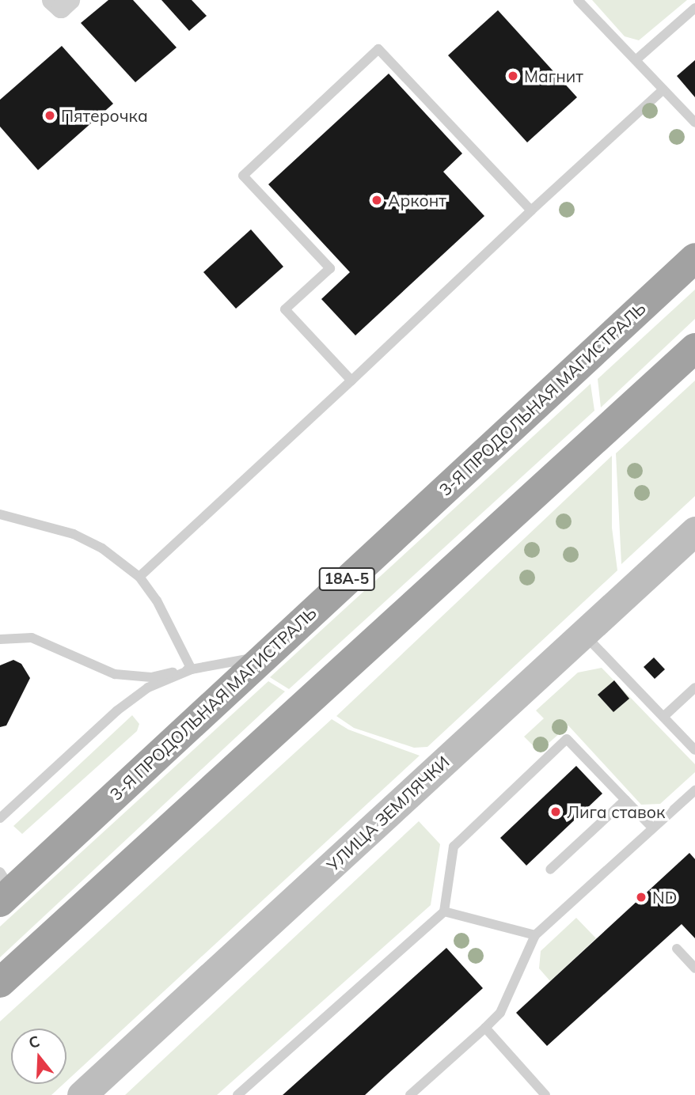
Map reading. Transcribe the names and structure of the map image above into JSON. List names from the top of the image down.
{
  "streets": {
    "highway": ["3-Я ПРОДОЛЬНАЯ МАГИСТРАЛЬ", "18А-5"],
    "main road": ["УЛИЦА ЗЕМЛЯЧКИ"]
  },
  "places": [
    "Магнит",
    "Пятерочка",
    "Арконт",
    "Лига ставок",
    "ND"
  ],
  "north": "top"
}
